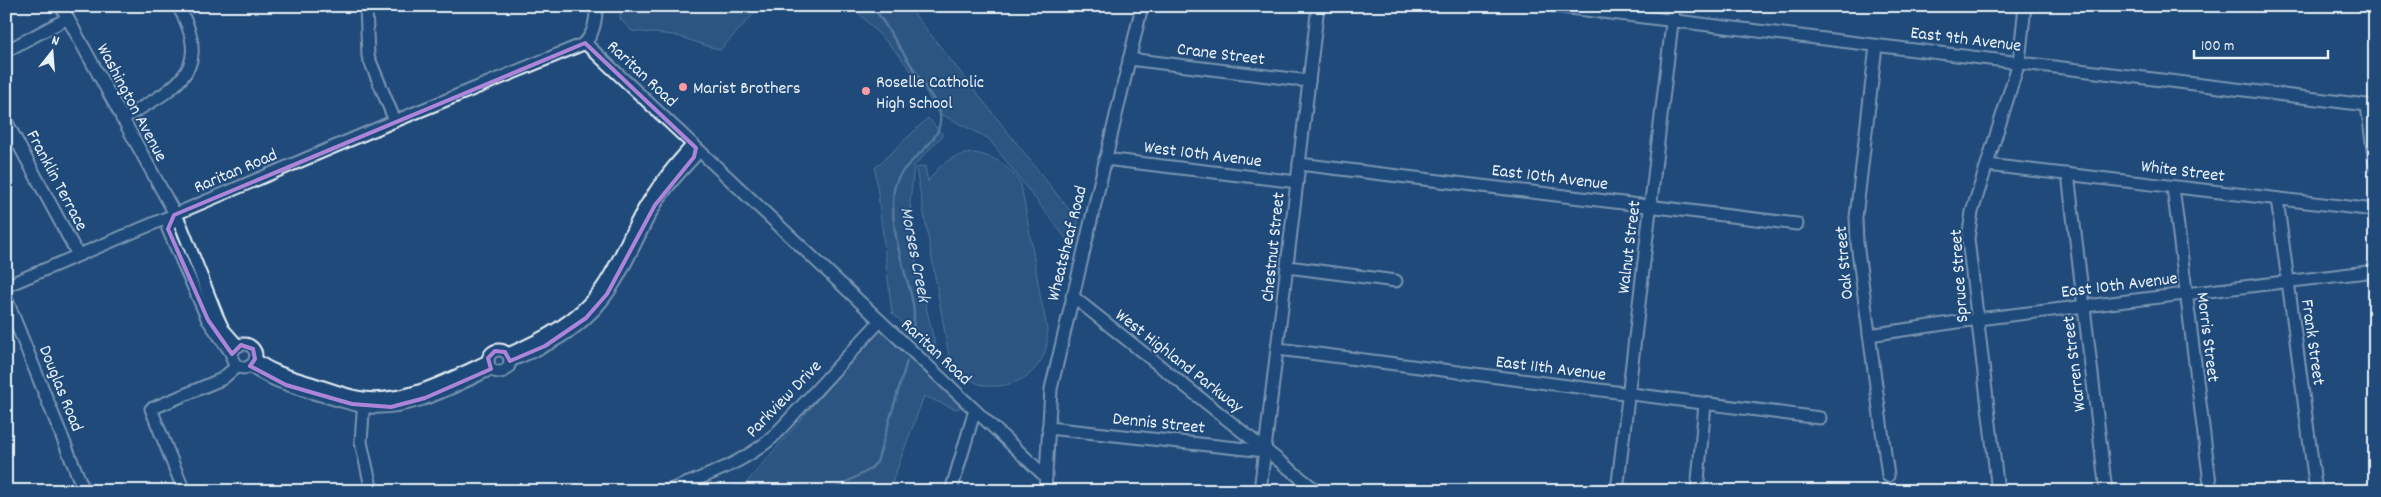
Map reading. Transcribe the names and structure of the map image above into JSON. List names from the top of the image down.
{
  "streets": {
    "street": [
      "East 9th Avenue",
      "Crane Street",
      "Raritan Road",
      "Washington Avenue",
      "West 10th Avenue",
      "White Street",
      "East 10th Avenue",
      "Franklin Terrace",
      "Wheatsheaf Road",
      "Chestnut Street",
      "Walnut Street",
      "Oak Street",
      "Spruce Street",
      "Morris Street",
      "Frank Street",
      "West Highland Parkway",
      "Warren Street",
      "East 11th Avenue",
      "Douglas Road",
      "Parkview Drive",
      "Dennis Street"
    ]
  },
  "crossings": [
    ["East 9th Avenue", "Walnut Street"],
    ["East 9th Avenue", "Oak Street"],
    ["East 9th Avenue", "Spruce Street"],
    ["Crane Street", "Wheatsheaf Road"],
    ["Crane Street", "Chestnut Street"],
    ["Raritan Road", "Washington Avenue"],
    ["Raritan Road", "Franklin Terrace"],
    ["Raritan Road", "Wheatsheaf Road"],
    ["Raritan Road", "Parkview Drive"],
    ["West 10th Avenue", "Wheatsheaf Road"],
    ["West 10th Avenue", "Chestnut Street"],
    ["White Street", "Spruce Street"],
    ["White Street", "Morris Street"],
    ["White Street", "Frank Street"],
    ["White Street", "Warren Street"],
    ["East 10th Avenue", "Chestnut Street"],
    ["East 10th Avenue", "Walnut Street"],
    ["East 10th Avenue", "Oak Street"],
    ["East 10th Avenue", "Spruce Street"],
    ["East 10th Avenue", "Morris Street"],
    ["East 10th Avenue", "Frank Street"],
    ["East 10th Avenue", "Warren Street"],
    ["Wheatsheaf Road", "West Highland Parkway"],
    ["Wheatsheaf Road", "Dennis Street"],
    ["Chestnut Street", "West Highland Parkway"],
    ["Chestnut Street", "East 11th Avenue"],
    ["Chestnut Street", "Dennis Street"],
    ["Walnut Street", "East 11th Avenue"],
    ["West Highland Parkway", "Dennis Street"]
  ],
  "water": ["Morses Creek"],
  "places": ["Marist Brothers", "Roselle Catholic High School"],
  "scale_bar": "100 m",
  "north": "top"
}
